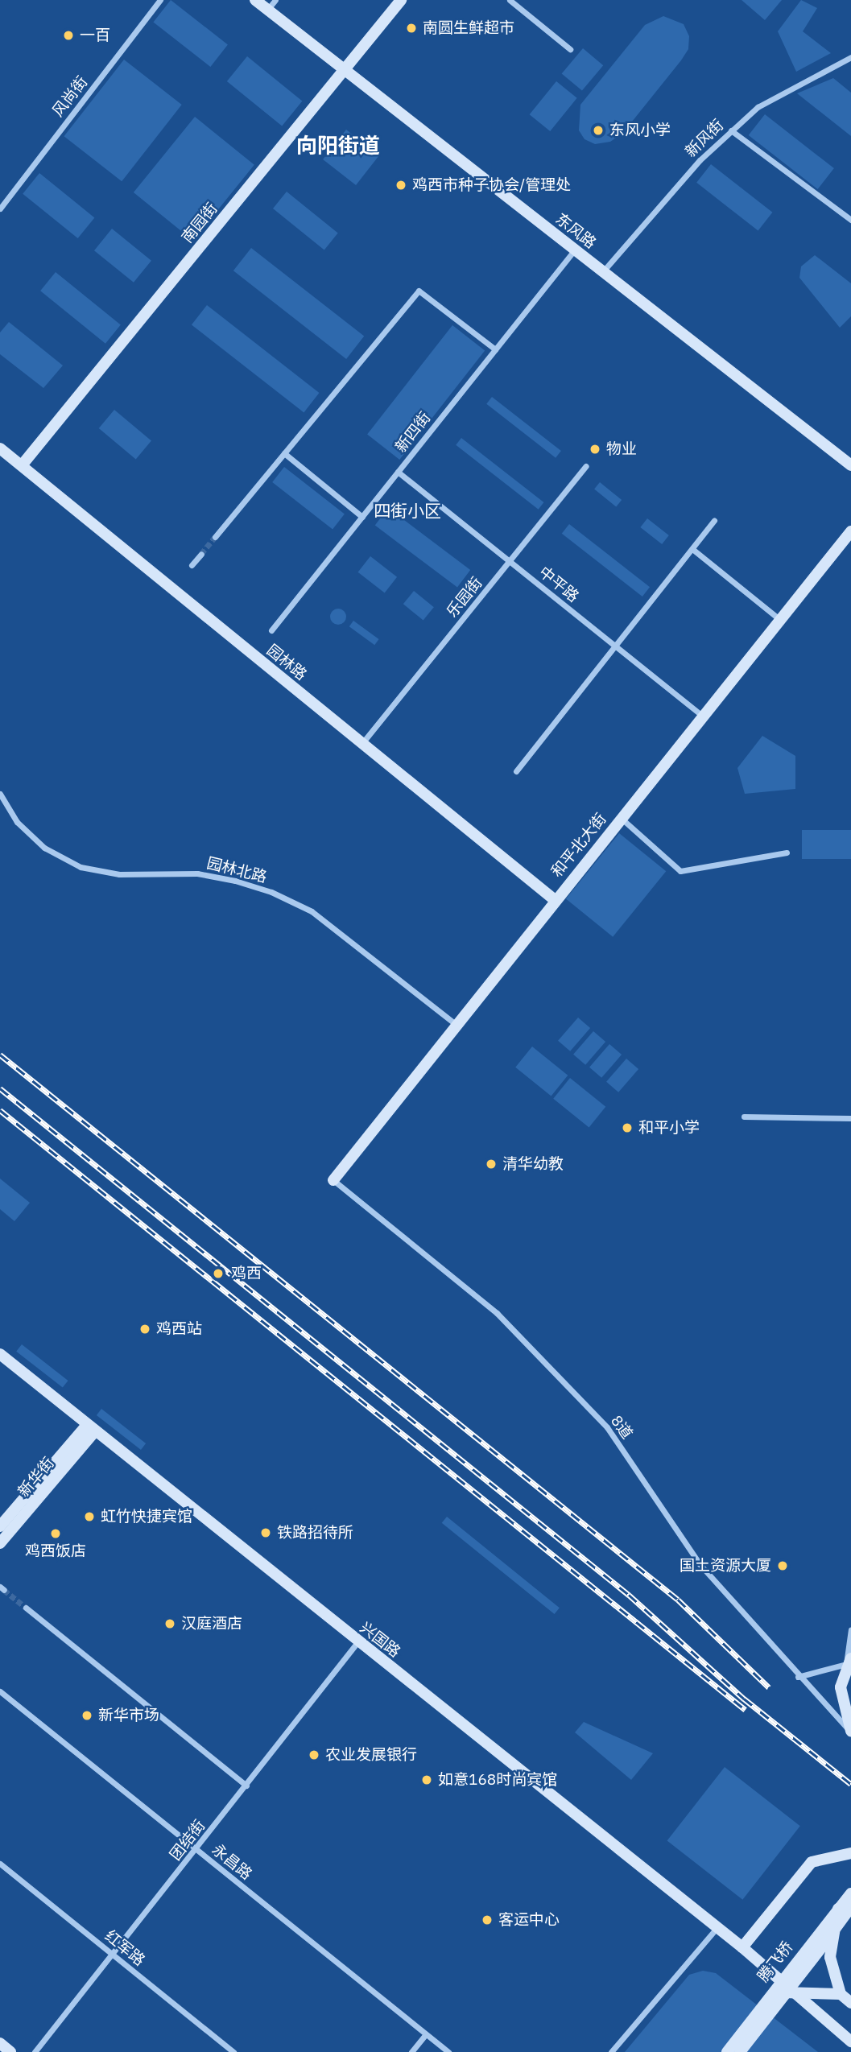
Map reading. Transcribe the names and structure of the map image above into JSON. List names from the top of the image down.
{
  "streets": {
    "street": [
      "风尚街",
      "新风街",
      "南园街",
      "东风路",
      "新四街",
      "中平路",
      "乐园街",
      "园林路",
      "和平北大街",
      "园林北路",
      "8道",
      "新华街",
      "兴国路",
      "团结街",
      "永昌路",
      "红军路",
      "腾飞桥"
    ]
  },
  "crossings": [
    ["新风街", "东风路"],
    ["南园街", "东风路"],
    ["南园街", "园林路"],
    ["东风路", "新四街"],
    ["新四街", "中平路"],
    ["中平路", "乐园街"],
    ["中平路", "和平北大街"],
    ["乐园街", "园林路"],
    ["园林路", "和平北大街"],
    ["和平北大街", "园林北路"],
    ["和平北大街", "8道"],
    ["新华街", "兴国路"],
    ["兴国路", "团结街"],
    ["团结街", "永昌路"],
    ["团结街", "红军路"]
  ],
  "districts": ["向阳街道", "四街小区"],
  "places": [
    "南圆生鲜超市",
    "一百",
    "东风小学",
    "鸡西市种子协会/管理处",
    "物业",
    "和平小学",
    "清华幼教",
    "鸡西",
    "鸡西站",
    "虹竹快捷宾馆",
    "铁路招待所",
    "鸡西饭店",
    "国土资源大厦",
    "汉庭酒店",
    "新华市场",
    "农业发展银行",
    "如意168时尚宾馆",
    "客运中心"
  ]
}
